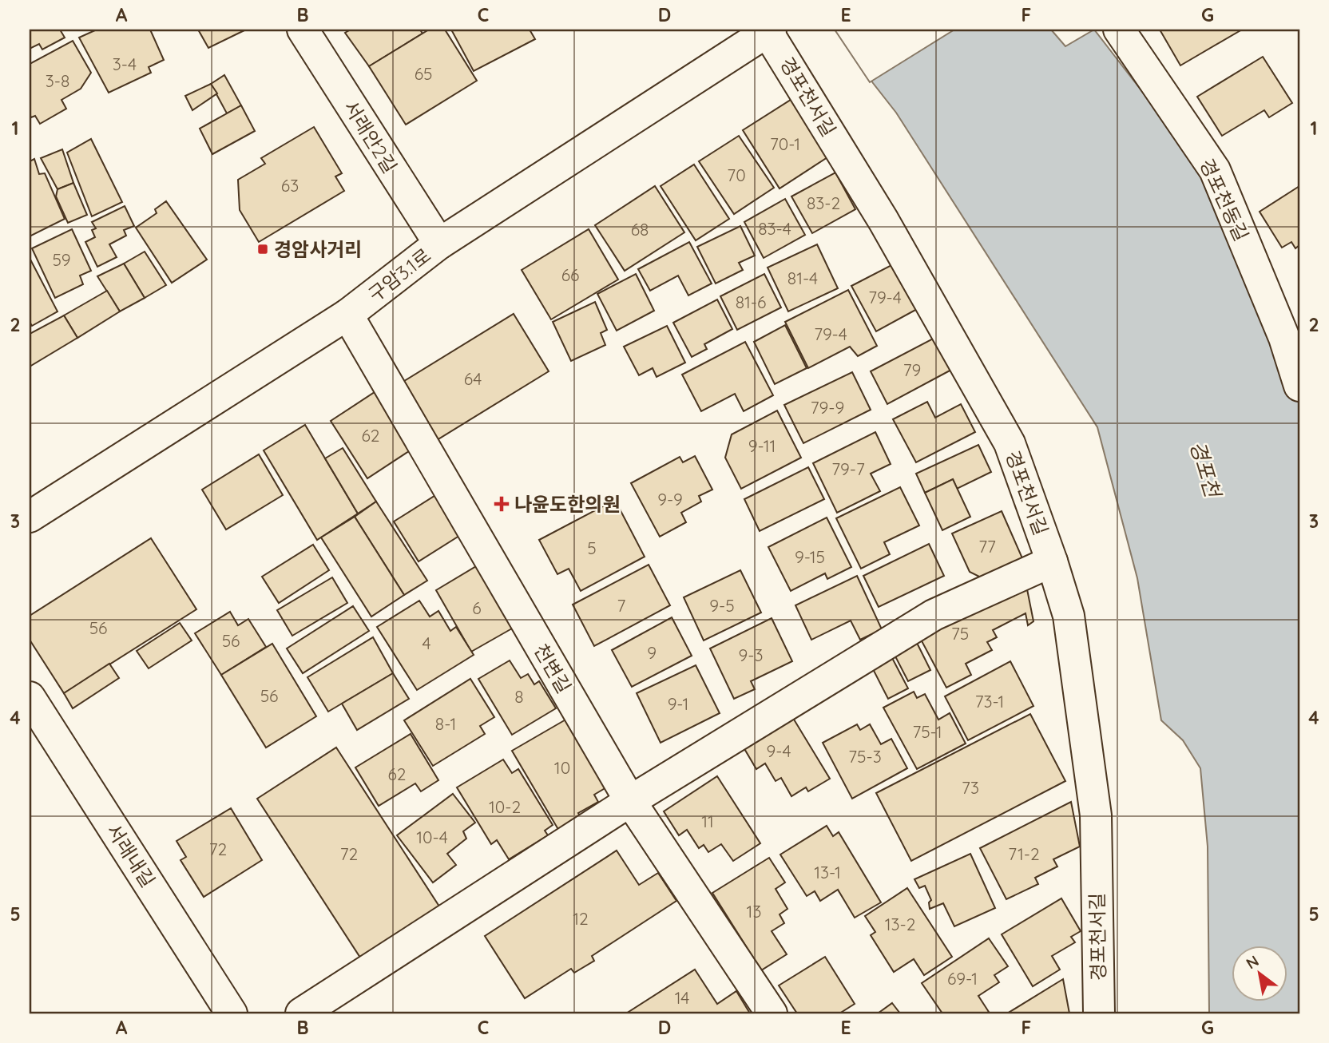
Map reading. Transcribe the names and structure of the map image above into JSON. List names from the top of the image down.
{
  "streets": {
    "street": [
      "경포천서길",
      "서래안2길",
      "경포천동길",
      "구암3.1로",
      "천변길",
      "서래내길"
    ]
  },
  "crossings": [
    ["경포천서길", "구암3.1로"],
    ["서래안2길", "구암3.1로"],
    ["구암3.1로", "천변길"]
  ],
  "water": ["경포천"],
  "places": {
    "transit": ["경암사거리"],
    "health": ["나윤도한의원"]
  },
  "house_numbers": [
    "3-4",
    "65",
    "3-8",
    "70-1",
    "70",
    "63",
    "83-2",
    "83-4",
    "68",
    "59",
    "66",
    "81-4",
    "79-4",
    "81-6",
    "79-4",
    "79",
    "64",
    "79-9",
    "62",
    "9-11",
    "79-7",
    "9-9",
    "77",
    "5",
    "9-15",
    "7",
    "9-5",
    "6",
    "56",
    "75",
    "56",
    "4",
    "9",
    "9-3",
    "56",
    "8",
    "73-1",
    "9-1",
    "8-1",
    "75-1",
    "9-4",
    "75-3",
    "10",
    "62",
    "73",
    "10-2",
    "11",
    "10-4",
    "72",
    "72",
    "71-2",
    "13-1",
    "13",
    "12",
    "13-2",
    "69-1",
    "14"
  ],
  "north": "top left",
  "grid": {
    "columns": [
      "A",
      "B",
      "C",
      "D",
      "E",
      "F",
      "G"
    ],
    "rows": [
      "1",
      "2",
      "3",
      "4",
      "5"
    ]
  }
}
